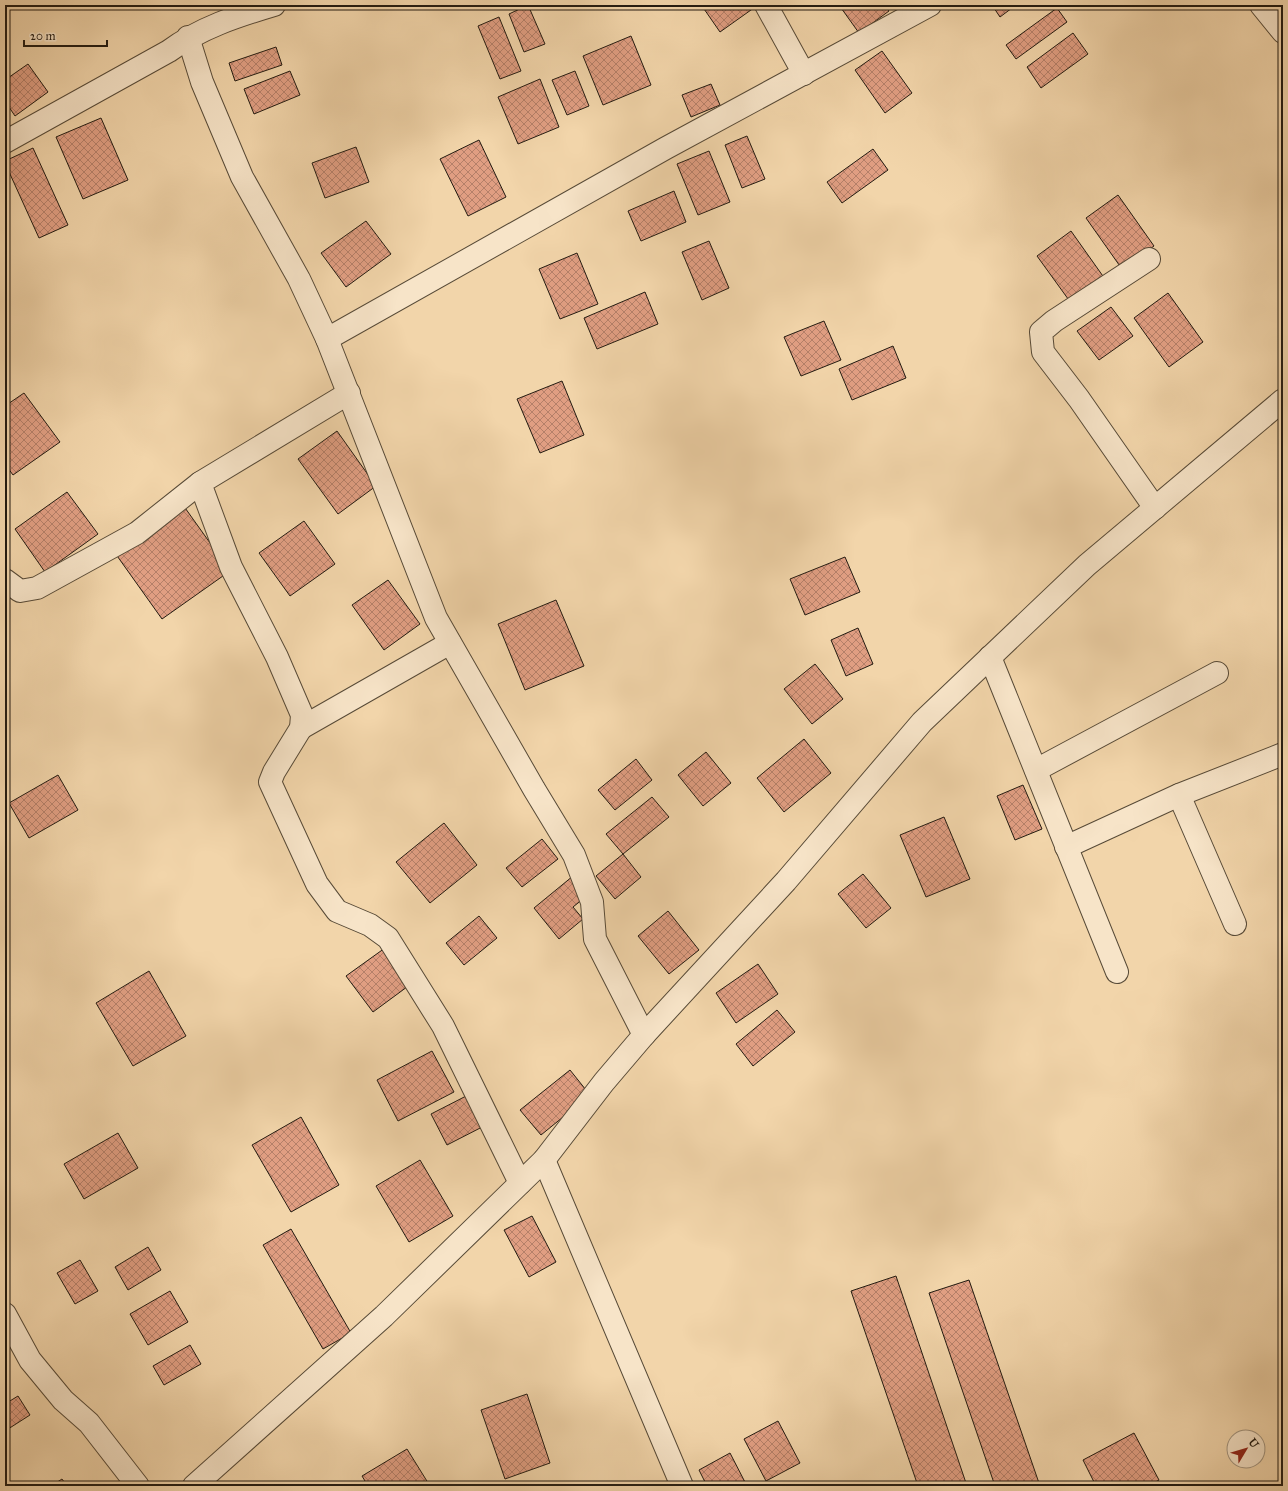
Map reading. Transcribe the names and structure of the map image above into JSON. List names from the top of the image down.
{
  "scale_bar": "20 m",
  "north": "top right"
}
